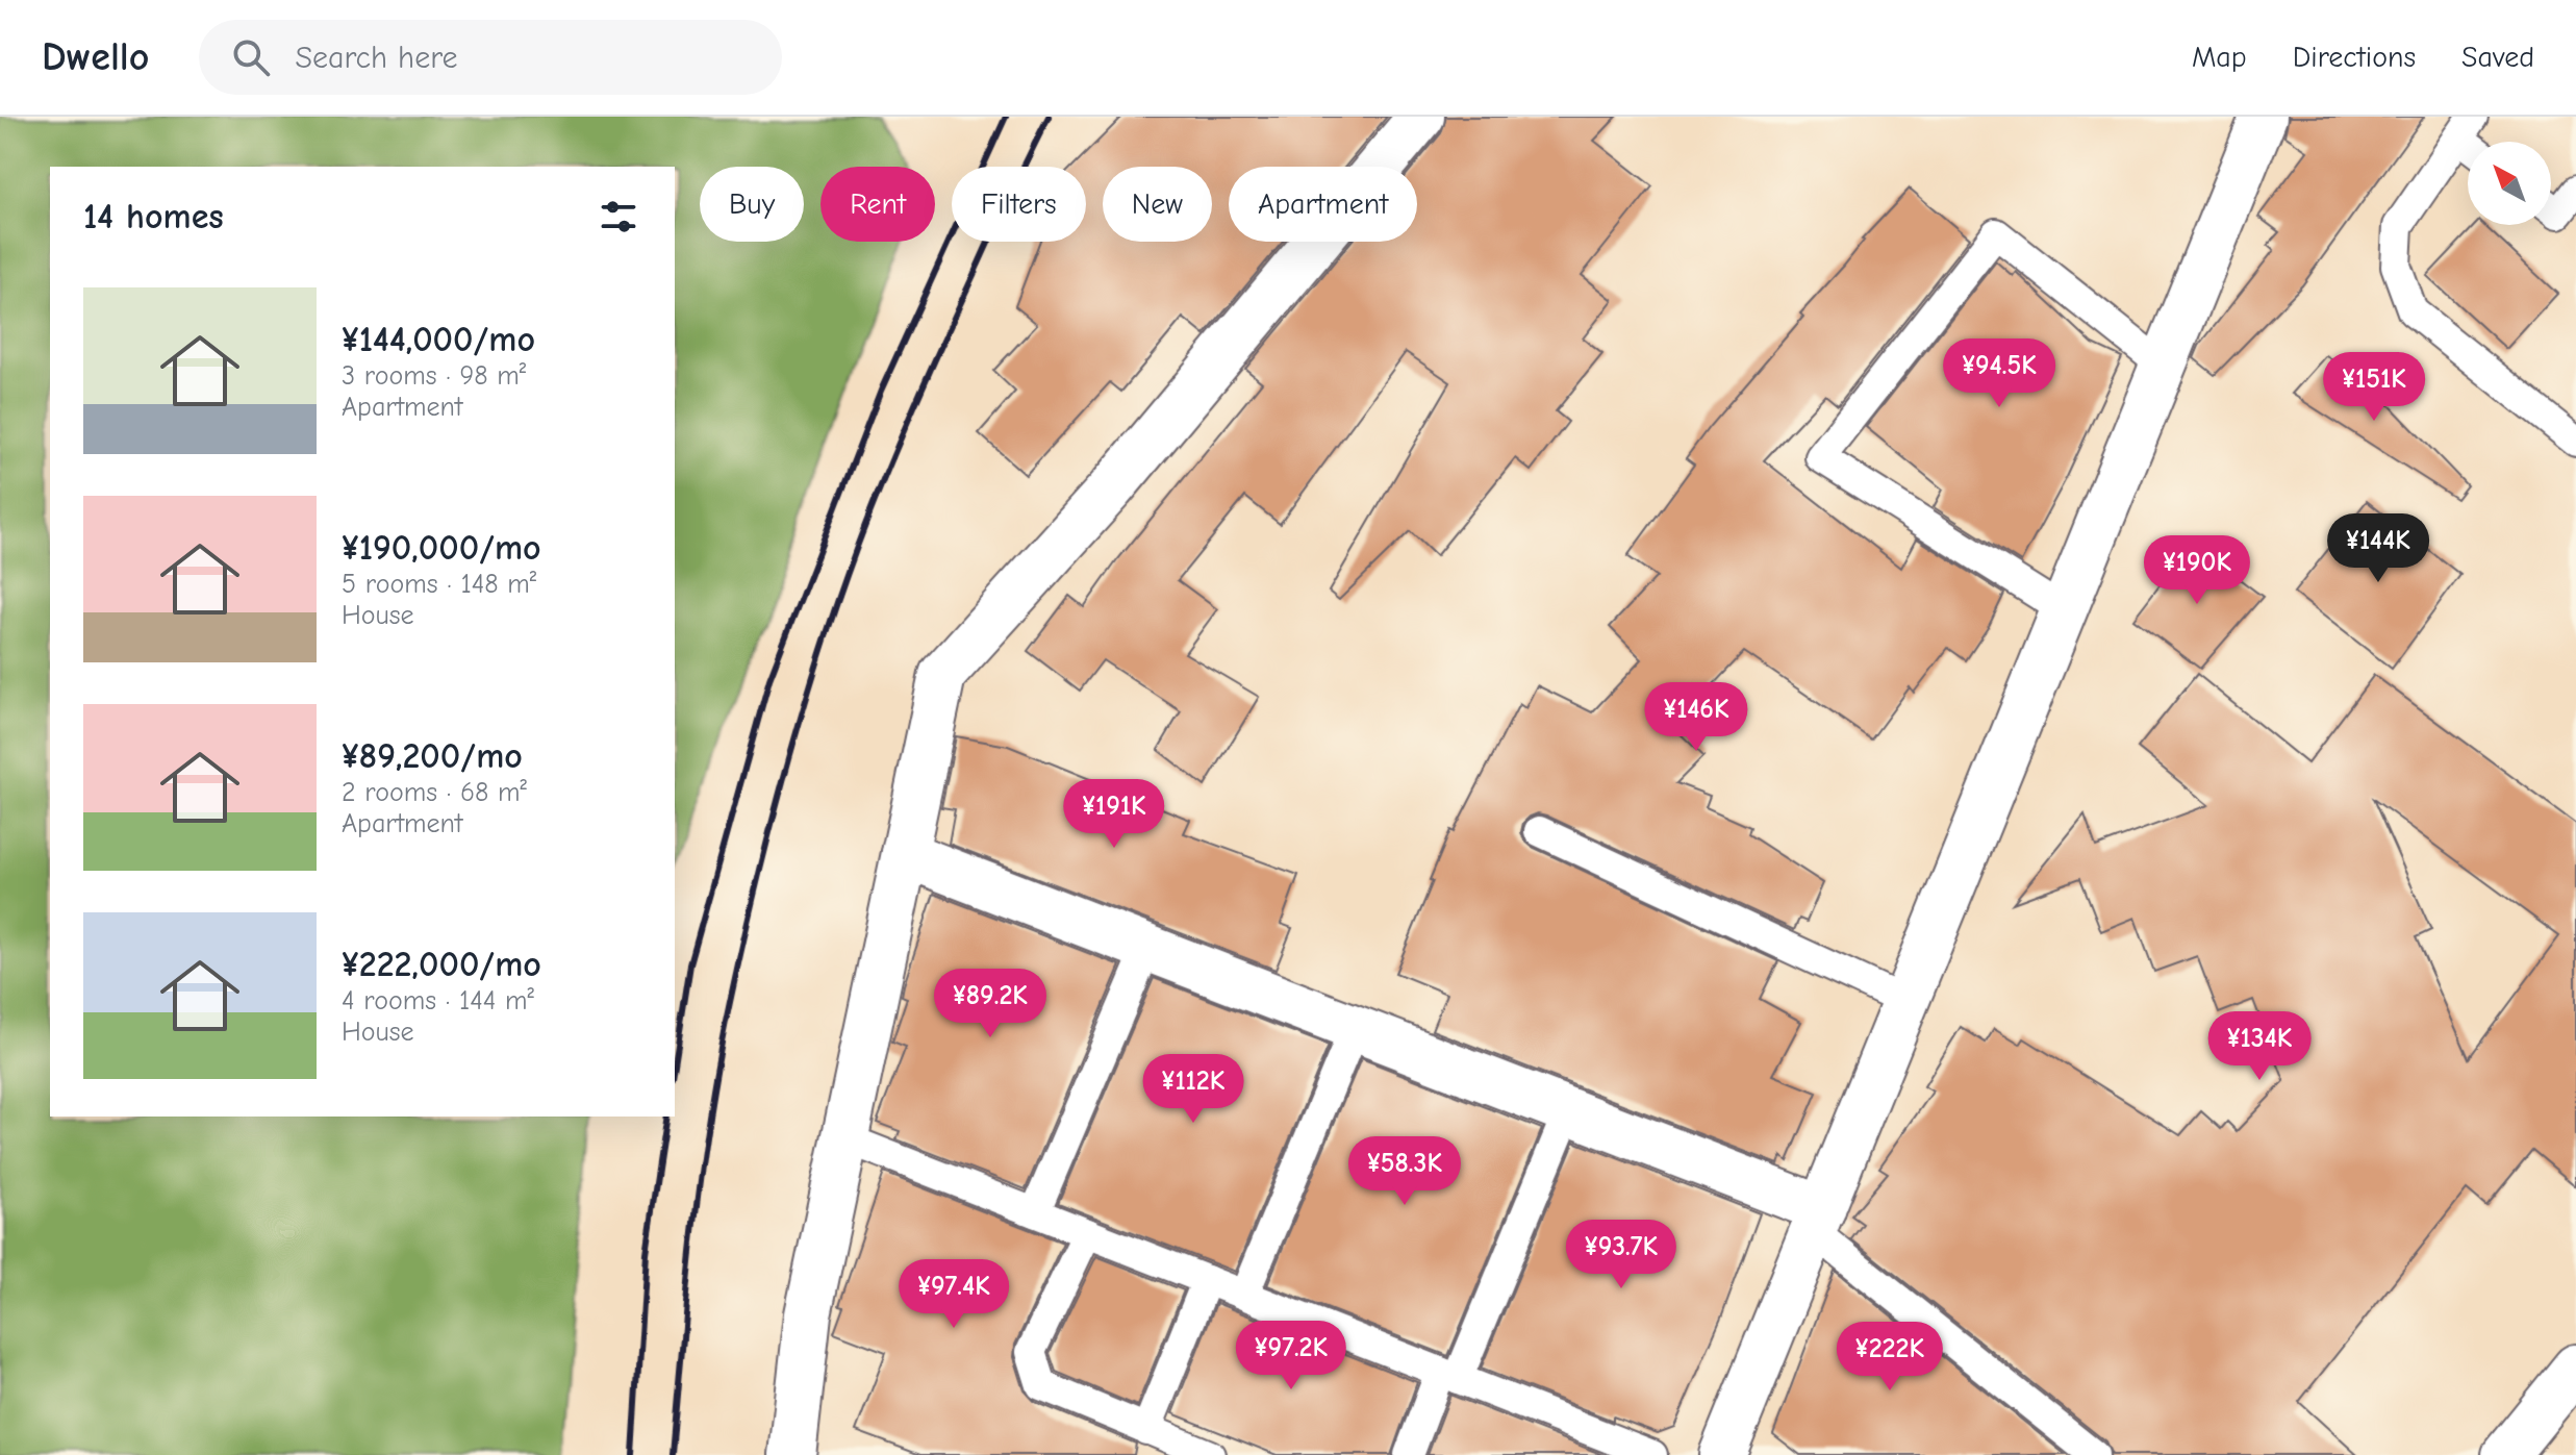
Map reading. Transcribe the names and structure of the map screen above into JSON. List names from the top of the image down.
{
  "north": "top left",
  "page": {
    "header": "Dwello",
    "search": "Search here",
    "nav": ["Map", "Directions", "Saved"],
    "chip": [
      "Buy",
      "Rent",
      "Filters",
      "New",
      "Apartment"
    ],
    "heading": "14 homes",
    "list": [
      {
        "name": "¥144,000/mo",
        "note": "3 rooms · 98 m² · Apartment"
      },
      {
        "name": "¥190,000/mo",
        "note": "5 rooms · 148 m² · House"
      },
      {
        "name": "¥89,200/mo",
        "note": "2 rooms · 68 m² · Apartment"
      },
      {
        "name": "¥222,000/mo",
        "note": "4 rooms · 144 m² · House"
      }
    ],
    "price": [
      "¥94.5K",
      "¥151K",
      "¥144K",
      "¥190K",
      "¥146K",
      "¥191K",
      "¥89.2K",
      "¥134K",
      "¥112K",
      "¥58.3K",
      "¥93.7K",
      "¥97.4K",
      "¥97.2K",
      "¥222K"
    ]
  }
}
